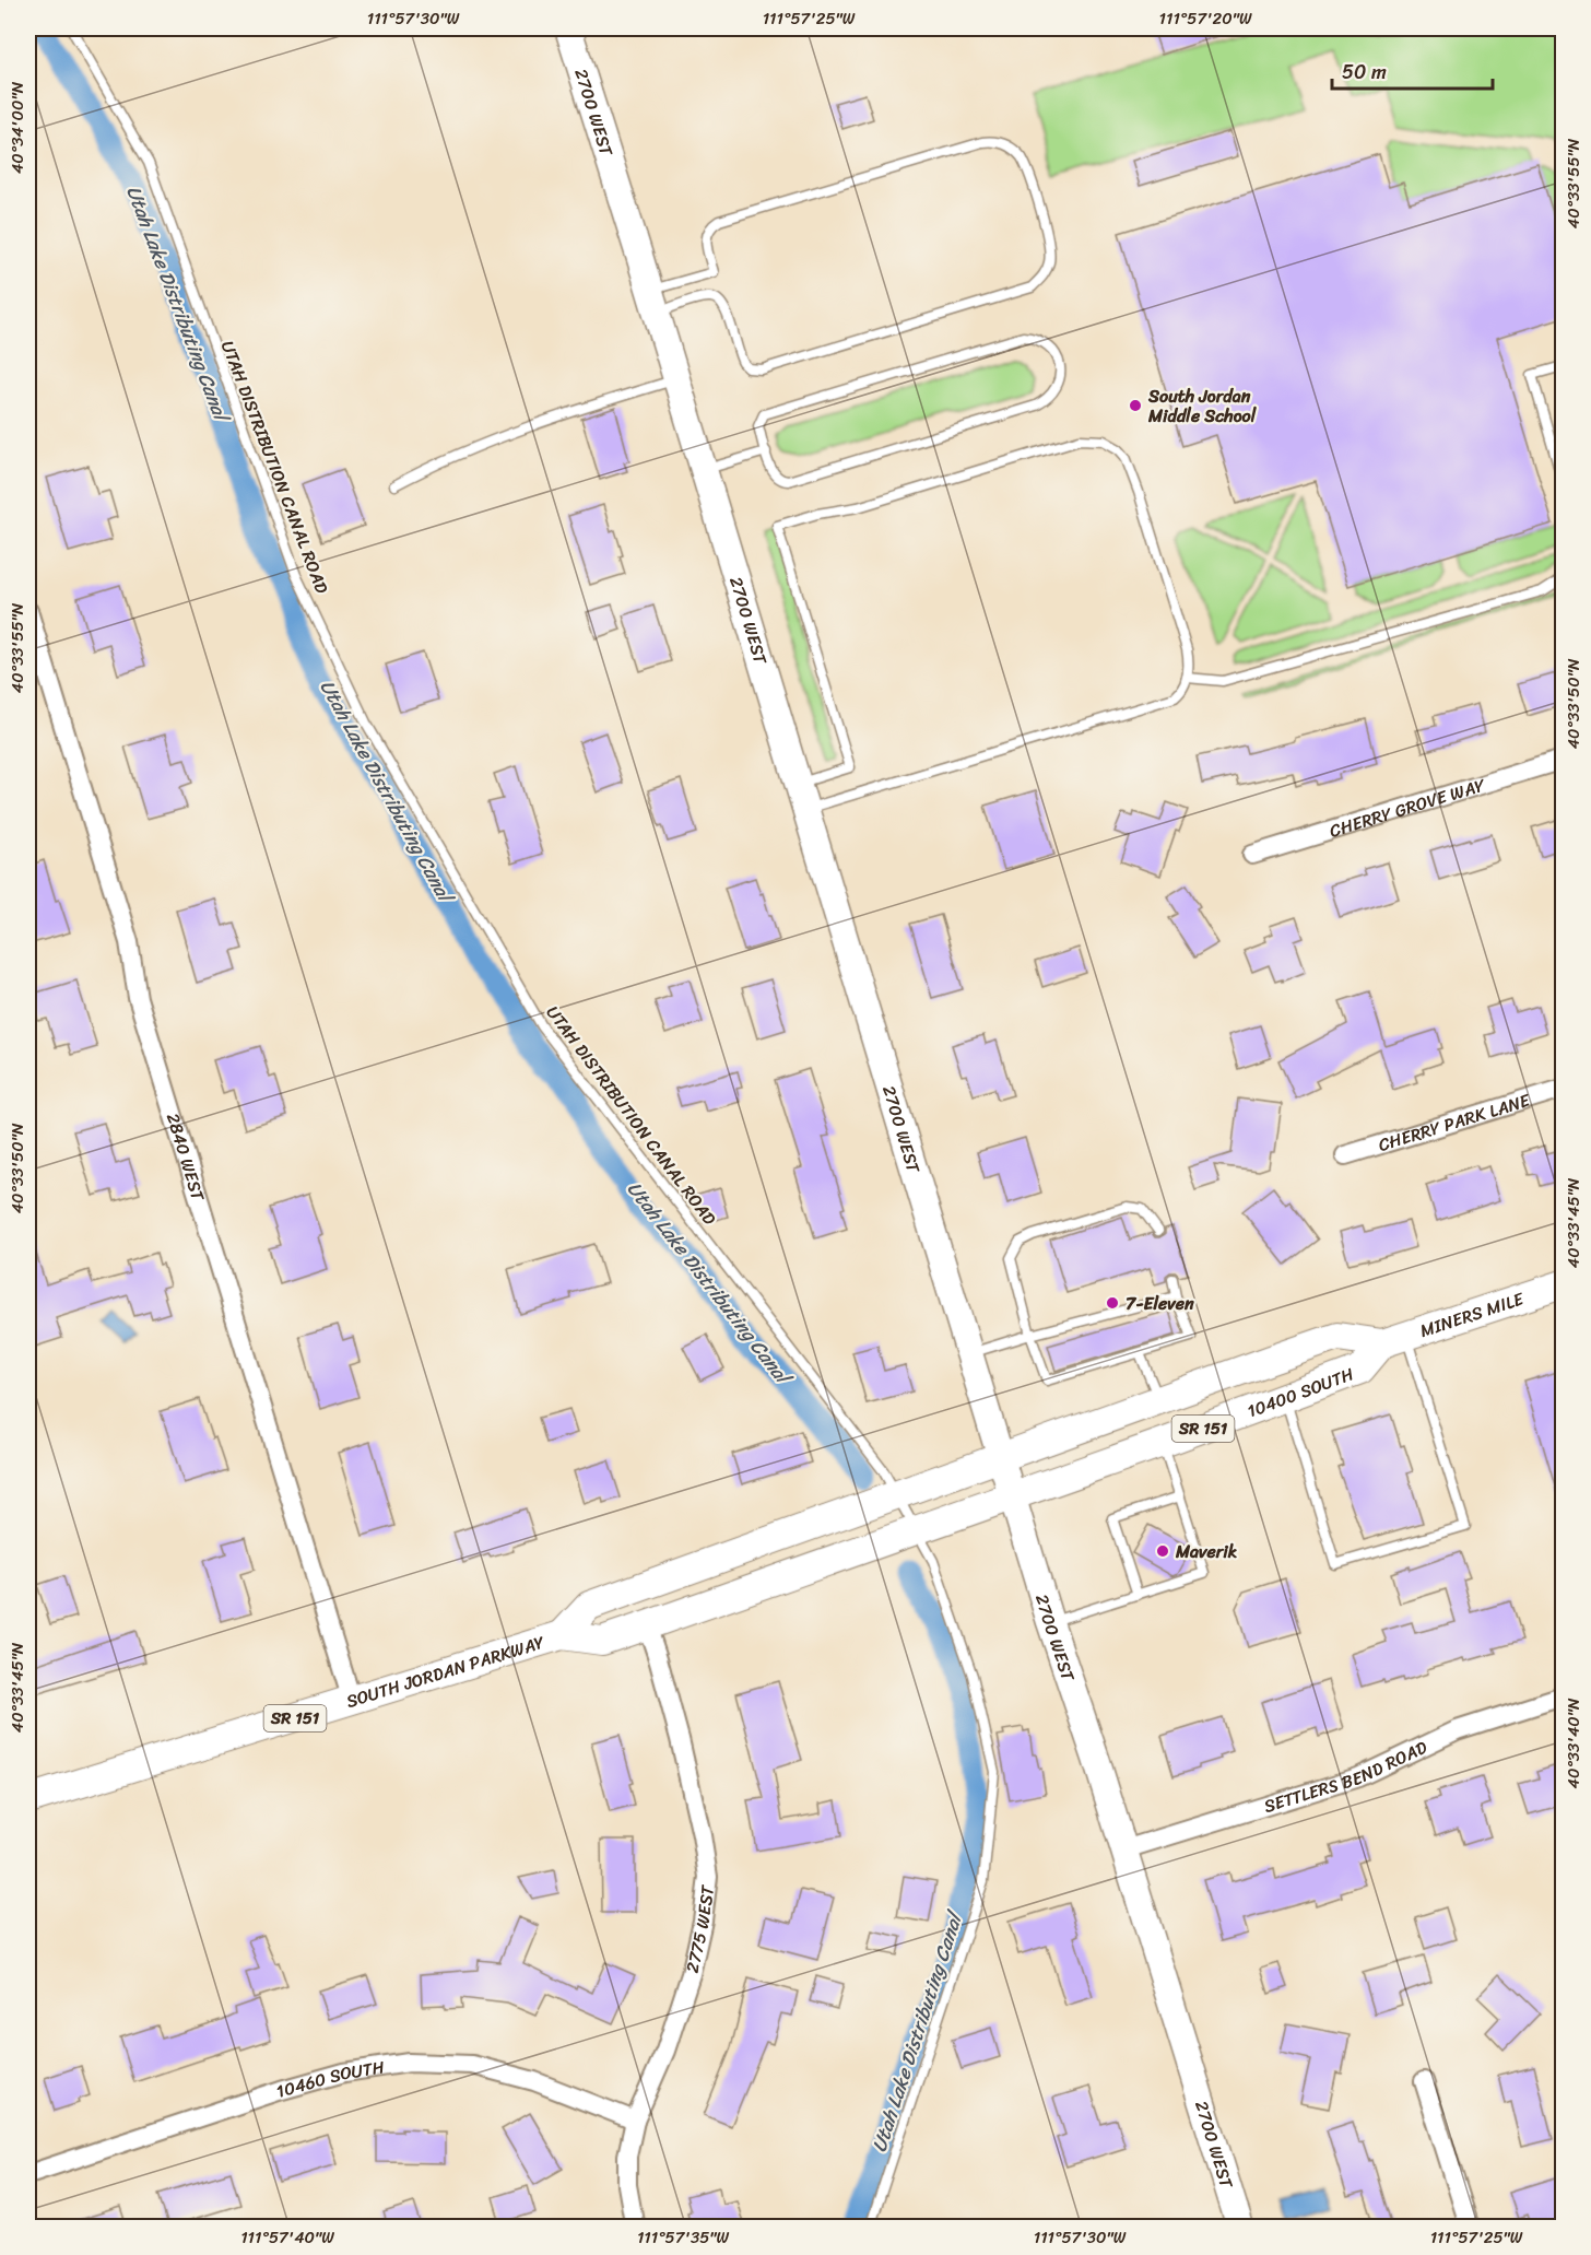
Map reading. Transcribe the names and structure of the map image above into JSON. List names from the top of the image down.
{
  "streets": {
    "main road": [
      "2700 WEST",
      "MINERS MILE",
      "10400 SOUTH",
      "SR 151",
      "SOUTH JORDAN PARKWAY"
    ],
    "street": [
      "CHERRY GROVE WAY",
      "CHERRY PARK LANE",
      "2840 WEST",
      "SETTLERS BEND ROAD",
      "2775 WEST",
      "10460 SOUTH"
    ],
    "lane": ["UTAH DISTRIBUTION CANAL ROAD"]
  },
  "crossings": [
    ["2700 WEST", "10400 SOUTH"],
    ["2700 WEST", "SOUTH JORDAN PARKWAY"],
    ["2700 WEST", "SETTLERS BEND ROAD"],
    ["UTAH DISTRIBUTION CANAL ROAD", "SOUTH JORDAN PARKWAY"],
    ["2840 WEST", "SOUTH JORDAN PARKWAY"],
    ["MINERS MILE", "10400 SOUTH"],
    ["10400 SOUTH", "SOUTH JORDAN PARKWAY"],
    ["SOUTH JORDAN PARKWAY", "2775 WEST"],
    ["2775 WEST", "10460 SOUTH"]
  ],
  "water": ["Utah Lake Distributing Canal"],
  "places": ["South Jordan Middle School", "7-Eleven", "Maverik"],
  "scale_bar": "50 m",
  "coordinates": [
    "111°57'30\"W",
    "111°57'25\"W",
    "111°57'20\"W",
    "40°34'00\"N",
    "40°33'55\"N",
    "40°33'50\"N",
    "40°33'45\"N",
    "40°33'40\"N",
    "111°57'40\"W",
    "111°57'35\"W"
  ]
}
